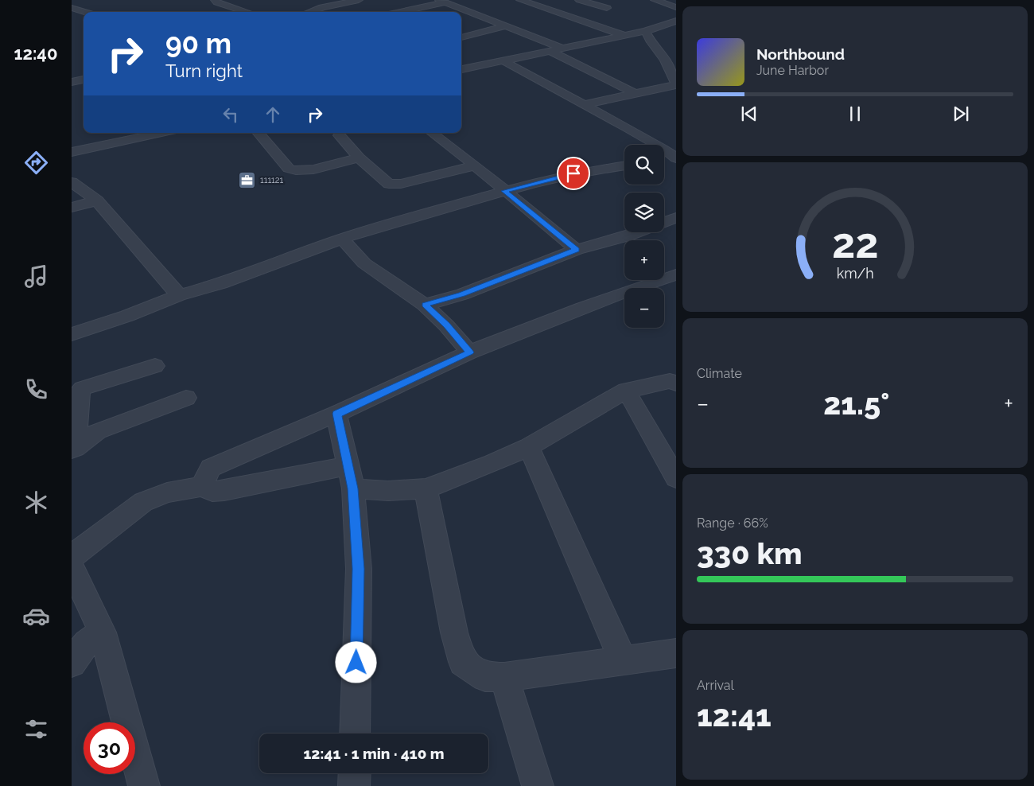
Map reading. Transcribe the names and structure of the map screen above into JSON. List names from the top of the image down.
{
  "places": {
    "office": ["111121"]
  },
  "page": {
    "tabs": "12:40",
    "turn": ["90 m", "Turn right"],
    "song": ["Northbound", "June Harbor"],
    "map_buttons": ["+", "−"],
    "tile": [
      "Climate",
      ["Range · 66%", "330 km"],
      ["Arrival", "12:41"]
    ],
    "heat": ["−", "21.5°", "+"],
    "limit": "30",
    "trip": "12:41 · 1 min · 410 m",
    "gauge": ["22", "km/h"]
  }
}
